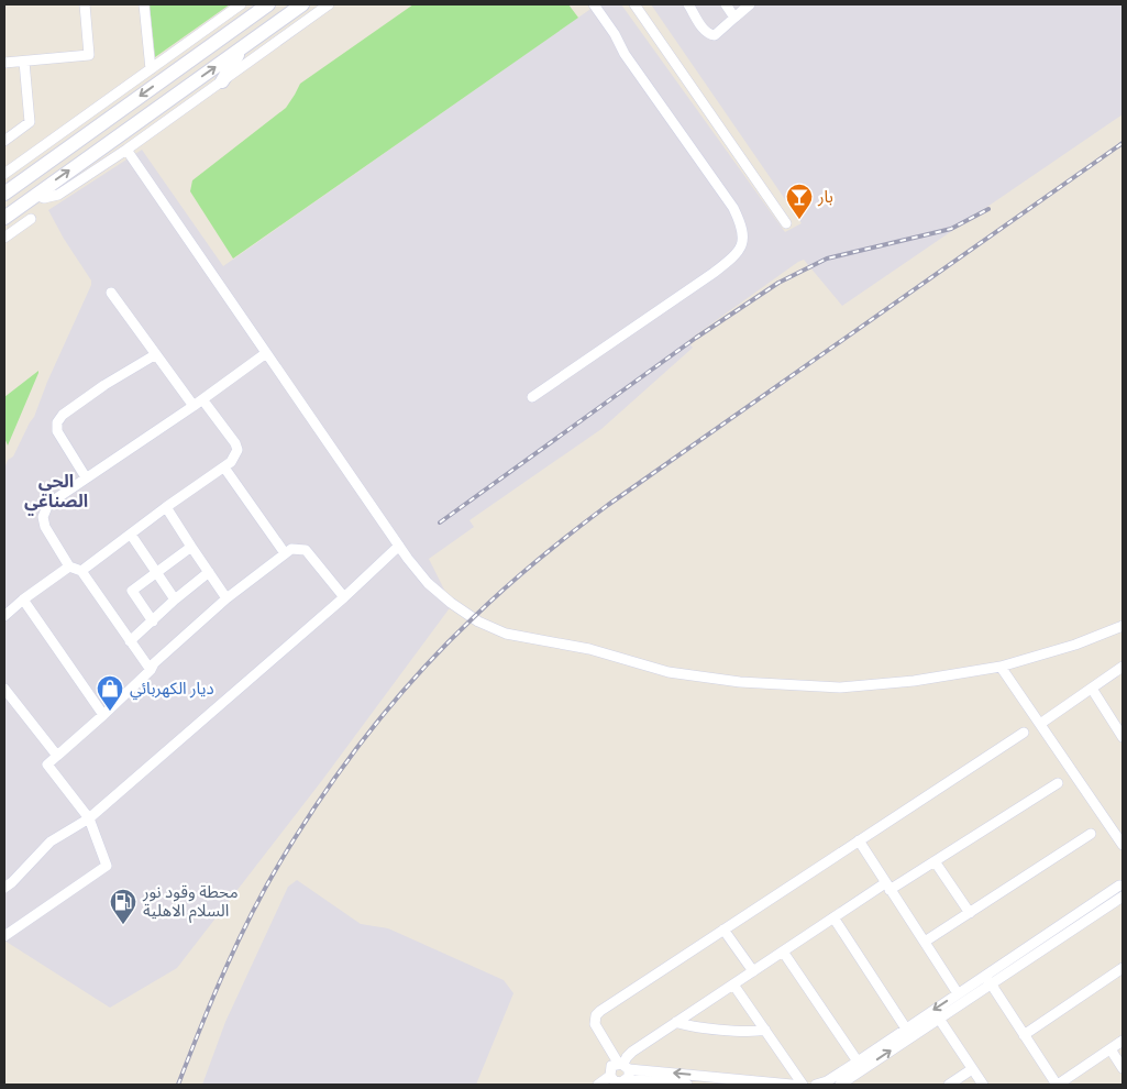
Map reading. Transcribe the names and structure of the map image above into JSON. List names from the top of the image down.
{
  "districts": ["الحي الصناعي"],
  "places": {
    "bar": ["بار"],
    "shop": ["ديار الكهربائي"],
    "fuel station": ["محطة وقود نور السلام الاهلية"]
  }
}
